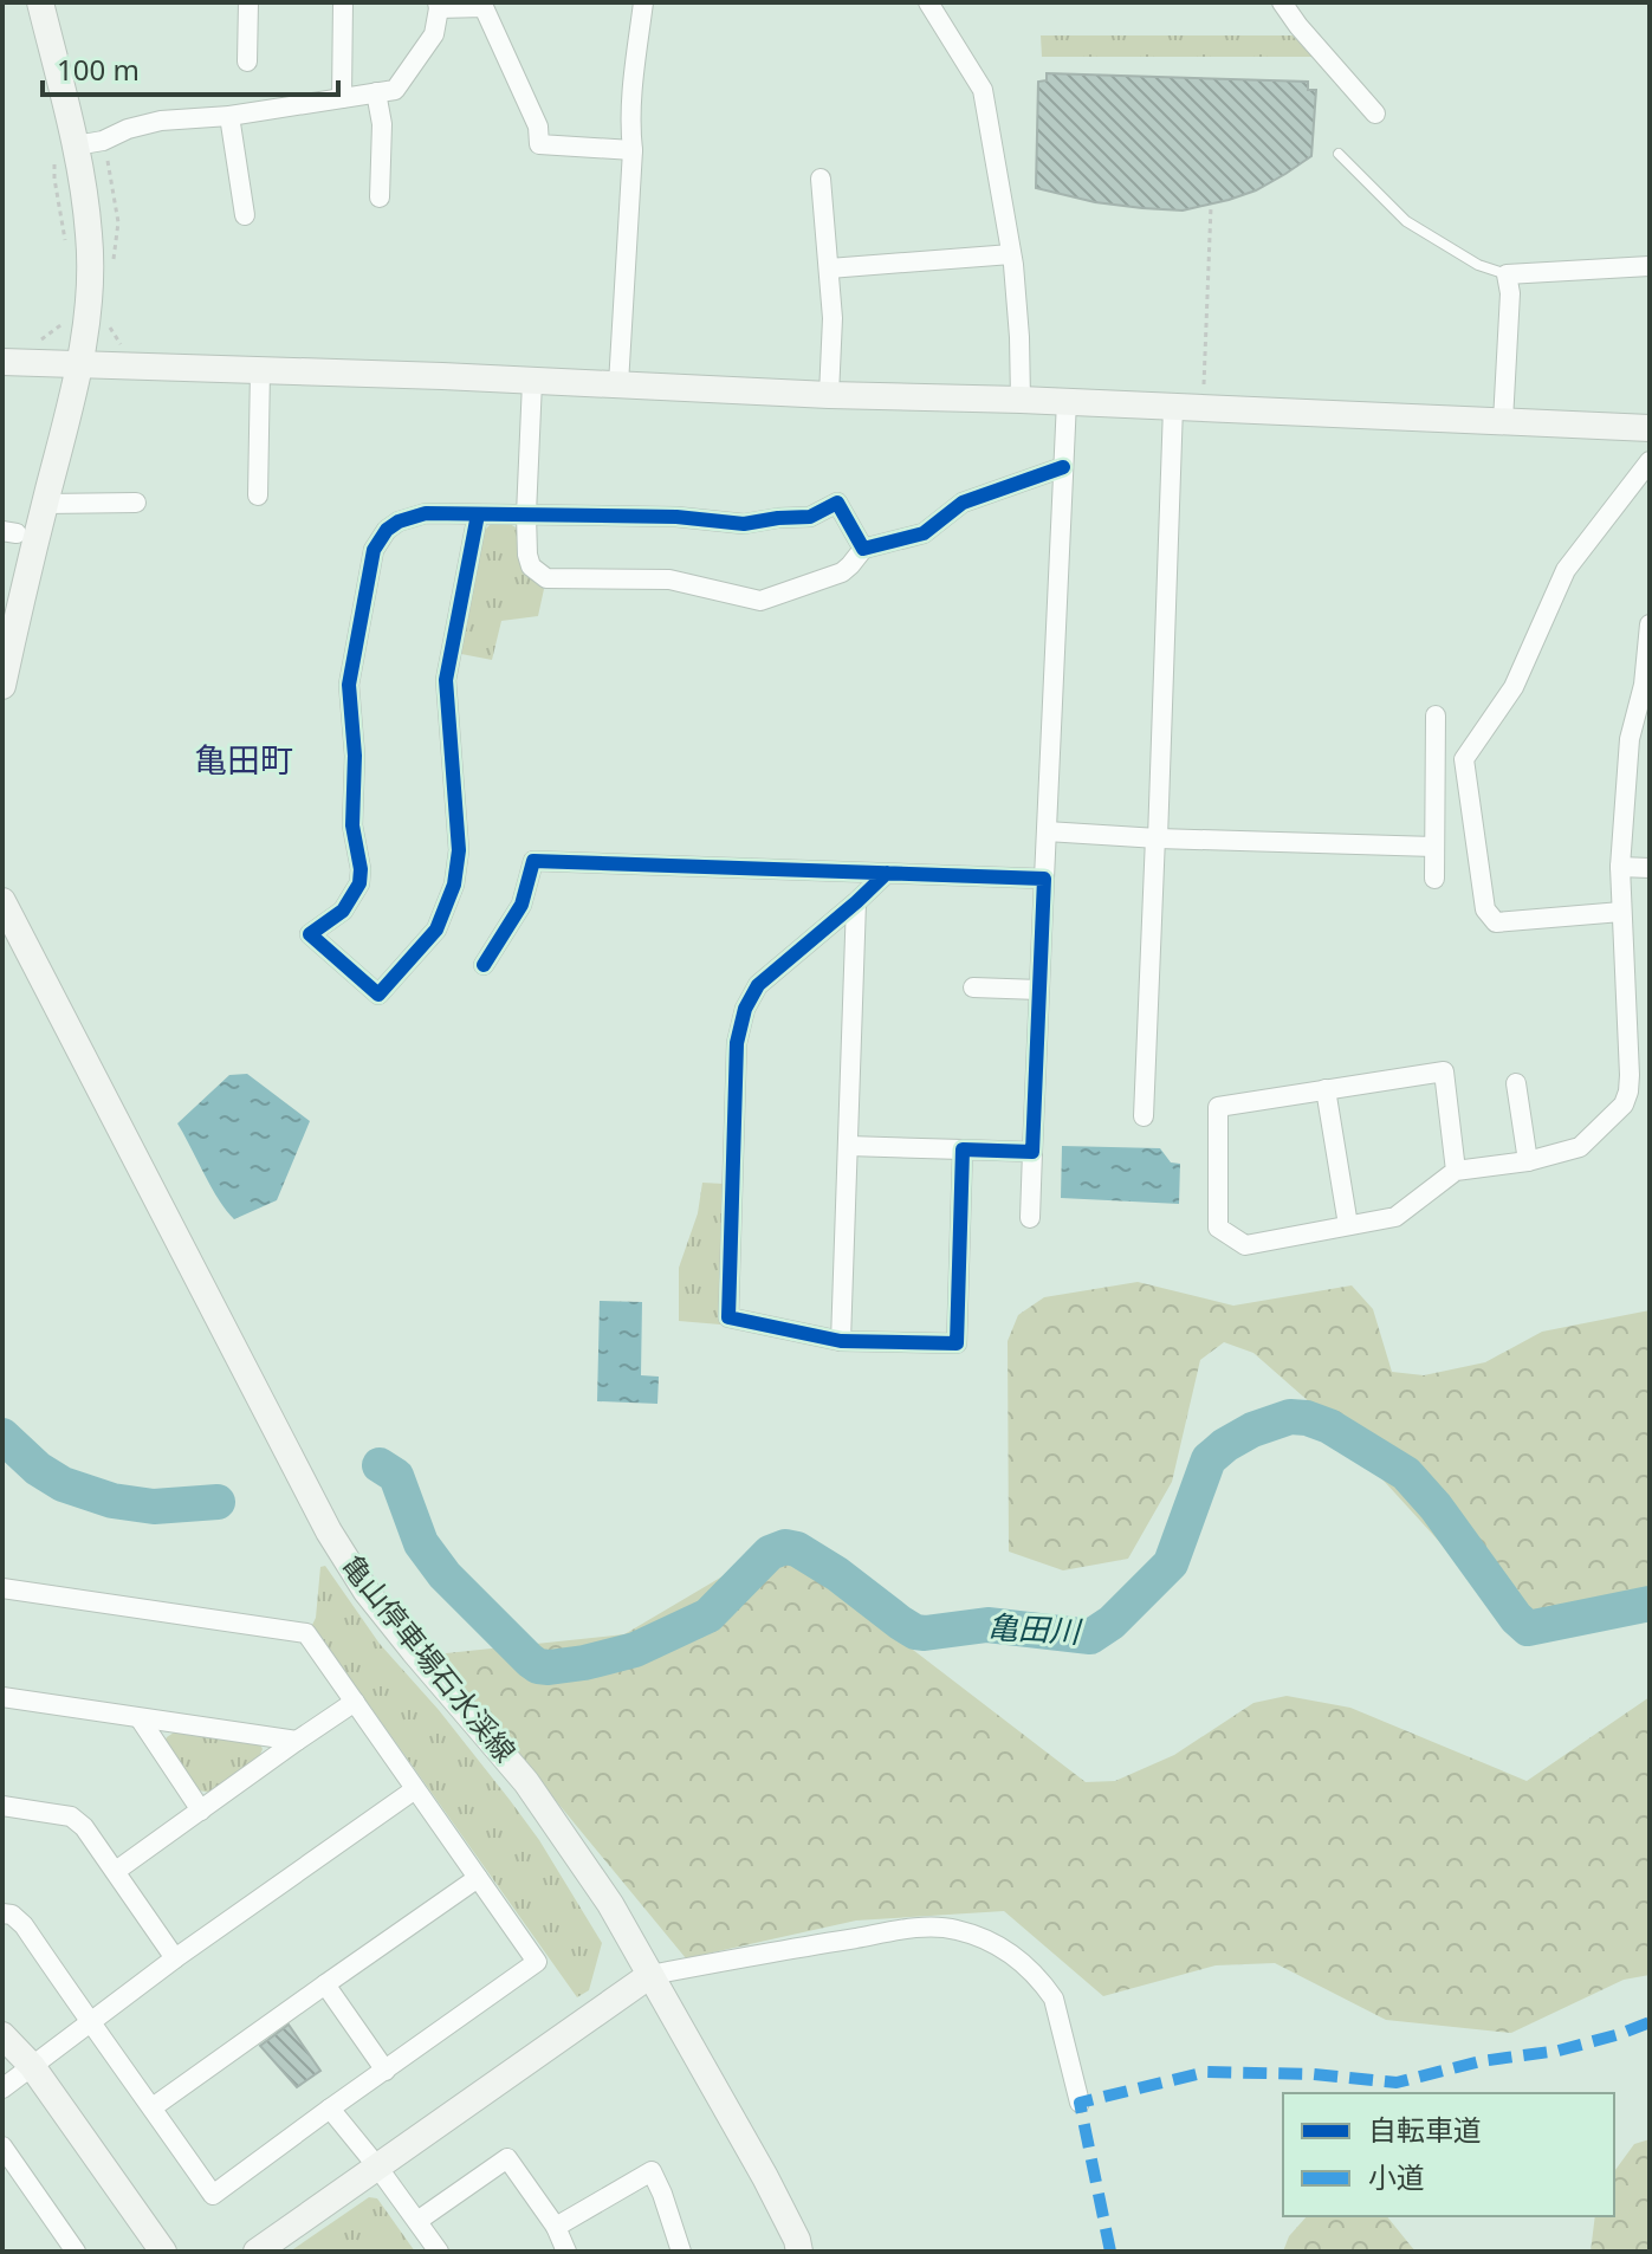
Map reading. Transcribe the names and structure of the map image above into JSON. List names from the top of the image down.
{
  "streets": {
    "street": ["亀山停車場石水渓線"]
  },
  "districts": ["亀田町"],
  "water": ["亀田川"],
  "legend": ["自転車道", "小道"],
  "scale_bar": "100 m"
}
